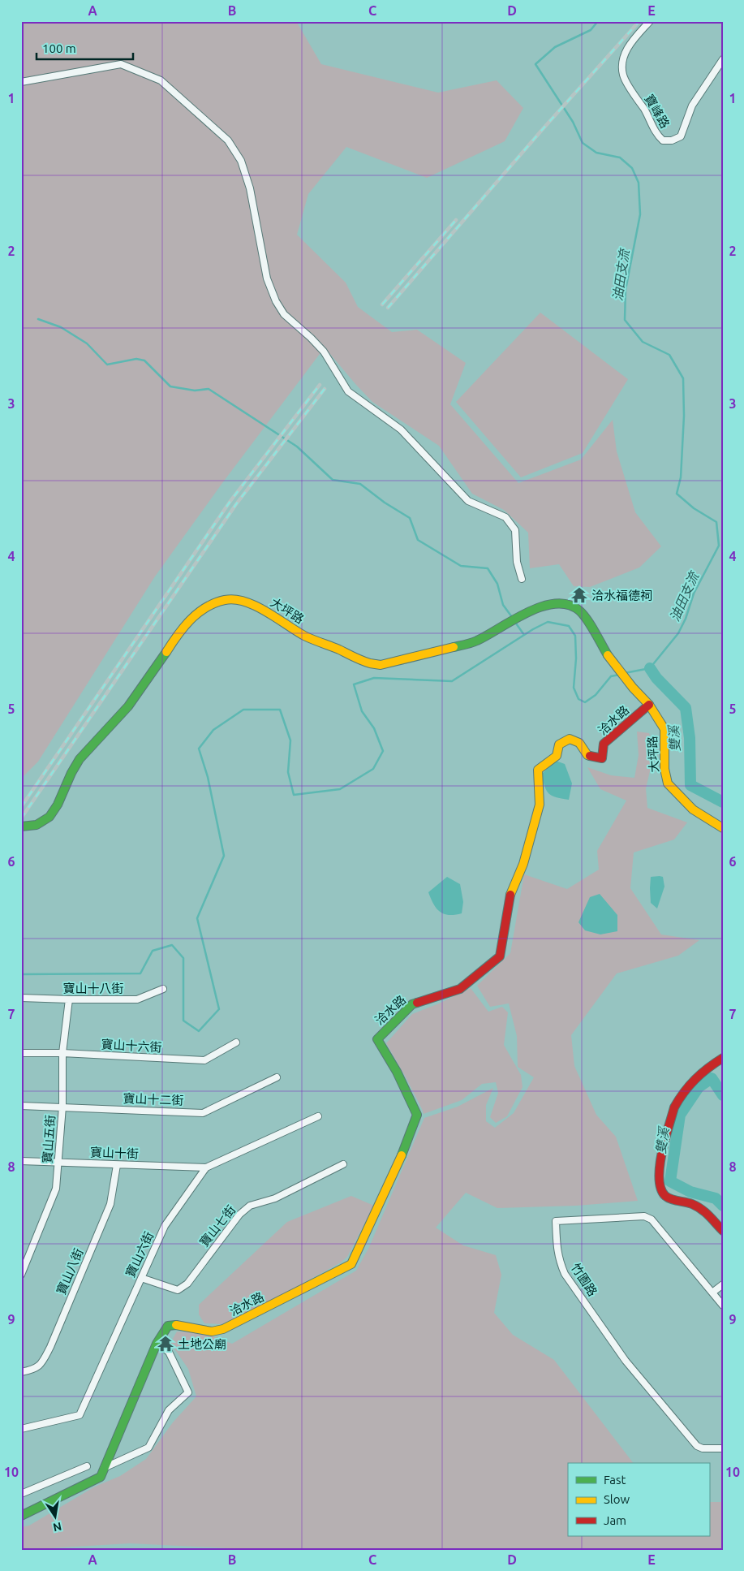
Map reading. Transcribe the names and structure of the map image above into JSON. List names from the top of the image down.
{
  "streets": {
    "street": [
      "寶峰路",
      "大坪路",
      "洽水路",
      "寶山十八街",
      "寶山十六街",
      "寶山十二街",
      "寶山五街",
      "寶山十街",
      "寶山七街",
      "寶山六街",
      "寶山八街",
      "竹園路"
    ]
  },
  "crossings": [
    ["大坪路", "洽水路"],
    ["寶山十八街", "寶山五街"],
    ["寶山十六街", "寶山五街"],
    ["寶山十二街", "寶山五街"],
    ["寶山五街", "寶山十街"],
    ["寶山十街", "寶山六街"],
    ["寶山十街", "寶山八街"],
    ["寶山七街", "寶山六街"]
  ],
  "water": ["油田支流", "雙溪"],
  "places": {
    "temple": ["洽水福德祠", "土地公廟"]
  },
  "legend": ["Fast", "Slow", "Jam"],
  "scale_bar": "100 m",
  "north": "bottom",
  "grid": {
    "columns": [
      "A",
      "B",
      "C",
      "D",
      "E"
    ],
    "rows": [
      "1",
      "2",
      "3",
      "4",
      "5",
      "6",
      "7",
      "8",
      "9",
      "10"
    ]
  }
}
